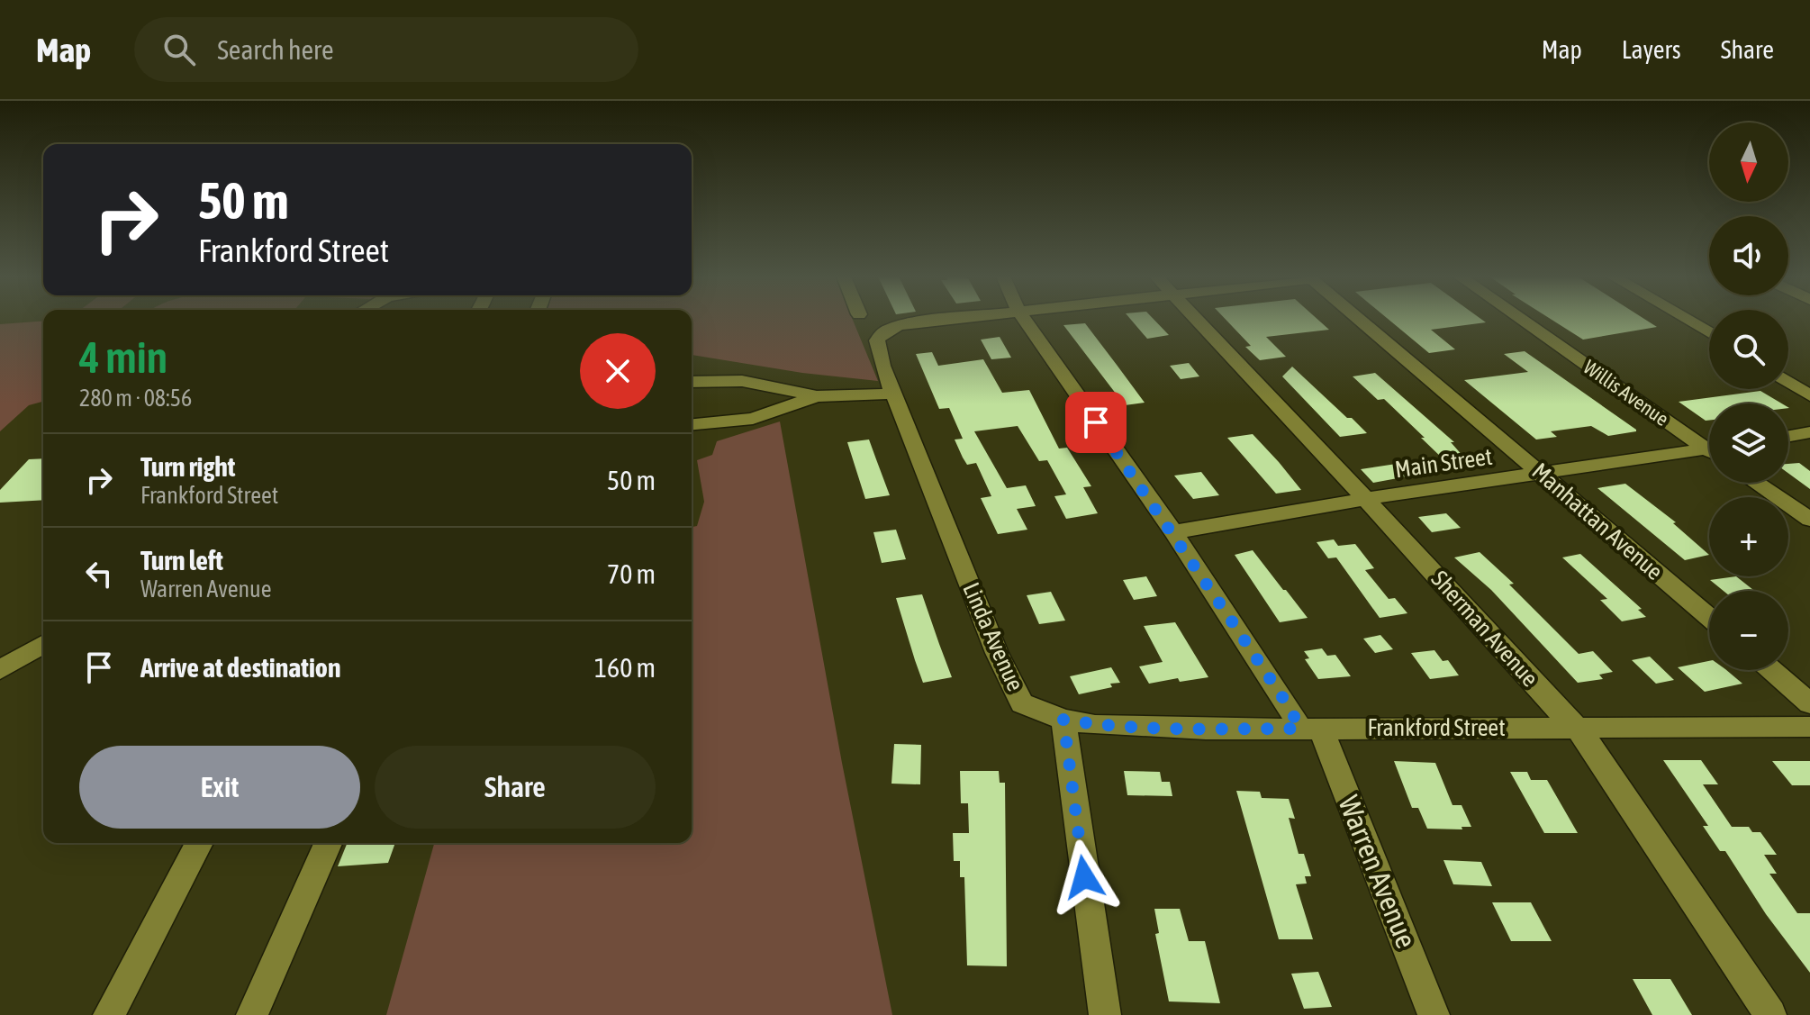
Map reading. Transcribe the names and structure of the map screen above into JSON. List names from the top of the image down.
{
  "streets": {
    "street": [
      "Willis Avenue",
      "Main Street",
      "Manhattan Avenue",
      "Sherman Avenue",
      "Linda Avenue",
      "Frankford Street",
      "Warren Avenue"
    ]
  },
  "crossings": [
    ["Main Street", "Manhattan Avenue"],
    ["Main Street", "Sherman Avenue"],
    ["Main Street", "Warren Avenue"],
    ["Sherman Avenue", "Frankford Street"],
    ["Linda Avenue", "Frankford Street"],
    ["Frankford Street", "Warren Avenue"]
  ],
  "north": "bottom",
  "page": {
    "header": "Map",
    "search": "Search here",
    "nav": ["Map", "Layers", "Share"],
    "map_buttons": ["+", "−"],
    "turn": ["50 m", "Frankford Street"],
    "heading": ["4 min", "280 m · 08:56"],
    "list": [
      {
        "name": "Turn right",
        "note": "Frankford Street",
        "value": "50 m"
      },
      {
        "name": "Turn left",
        "note": "Warren Avenue",
        "value": "70 m"
      },
      {
        "name": "Arrive at destination",
        "value": "160 m"
      }
    ],
    "buttons": ["Exit", "Share"]
  }
}
